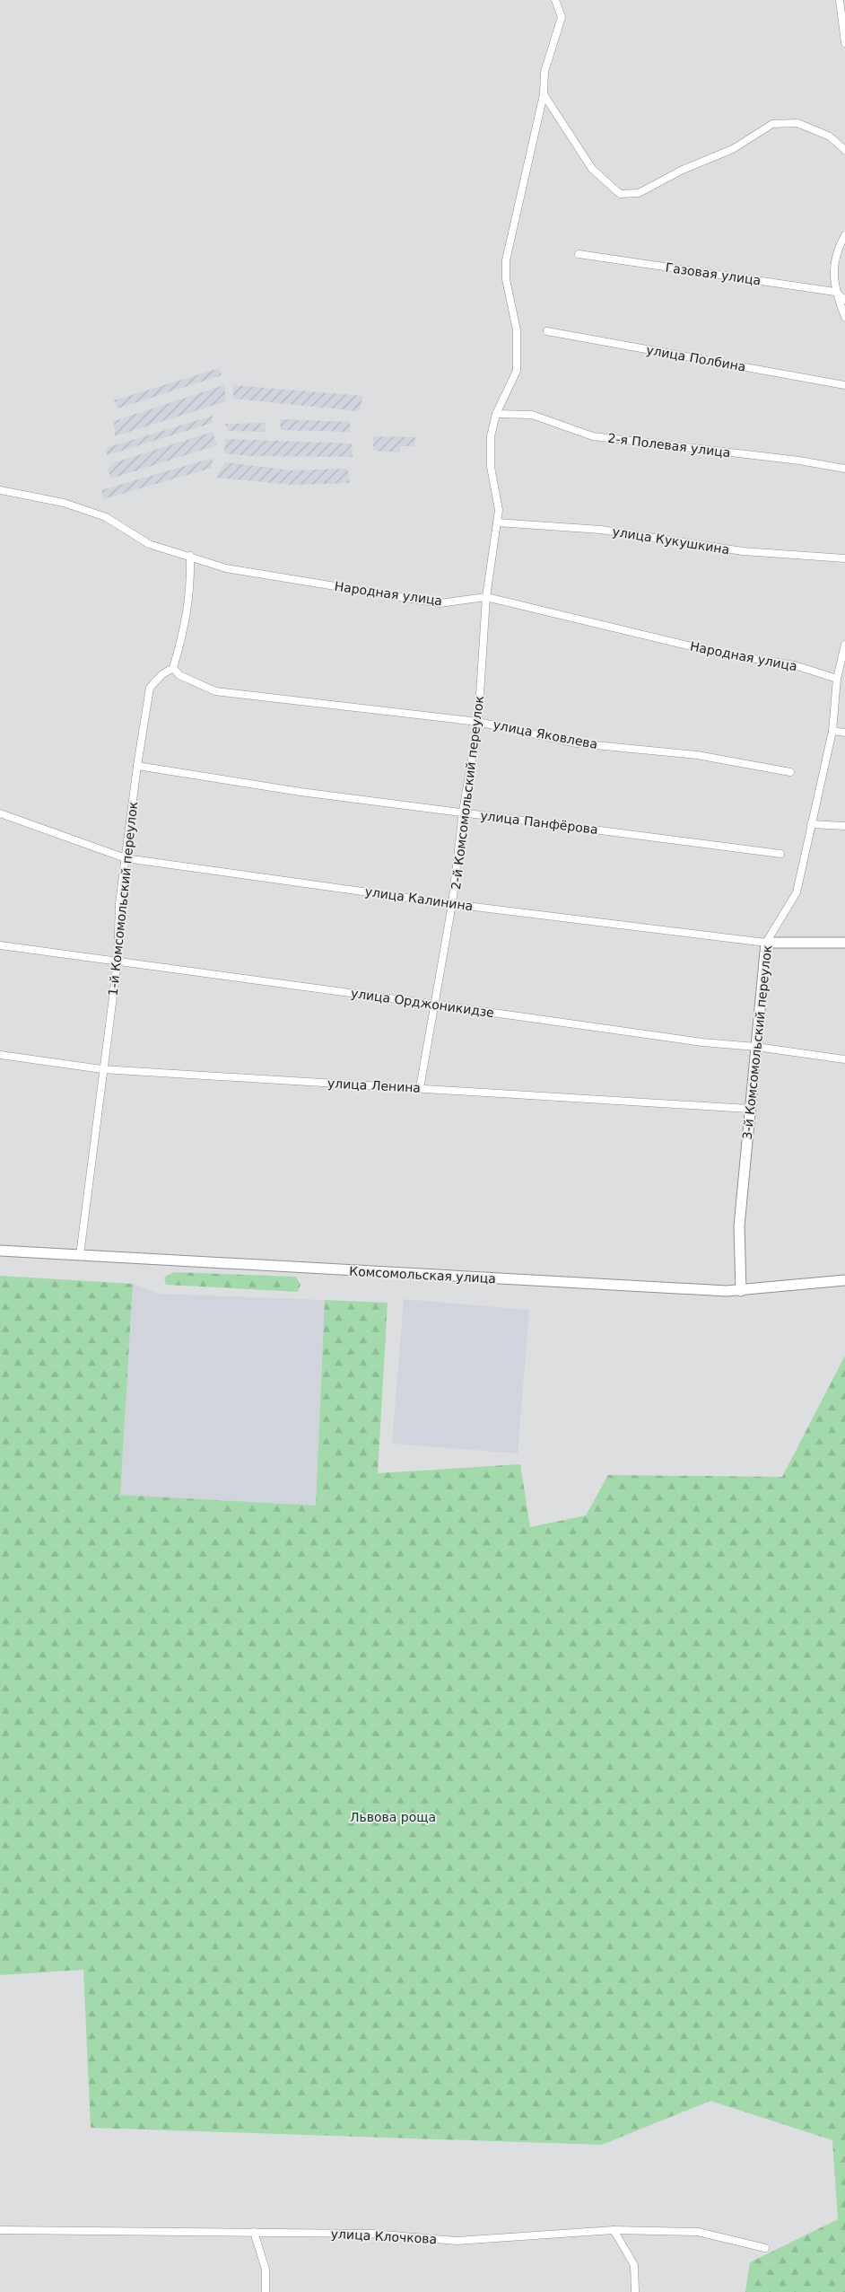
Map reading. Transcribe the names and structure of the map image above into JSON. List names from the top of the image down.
{
  "streets": {
    "main road": ["улица Калинина", "3-й Комсомольский переулок", "Комсомольская улица"],
    "street": [
      "Газовая улица",
      "улица Полбина",
      "2-я Полевая улица",
      "улица Кукушкина",
      "Народная улица",
      "улица Яковлева",
      "2-й Комсомольский переулок",
      "улица Панфёрова",
      "1-й Комсомольский переулок",
      "улица Орджоникидзе",
      "улица Ленина",
      "улица Клочкова"
    ]
  },
  "crossings": [
    ["2-я Полевая улица", "2-й Комсомольский переулок"],
    ["улица Кукушкина", "2-й Комсомольский переулок"],
    ["Народная улица", "2-й Комсомольский переулок"],
    ["Народная улица", "3-й Комсомольский переулок"],
    ["улица Яковлева", "2-й Комсомольский переулок"],
    ["улица Яковлева", "1-й Комсомольский переулок"],
    ["2-й Комсомольский переулок", "улица Панфёрова"],
    ["2-й Комсомольский переулок", "улица Калинина"],
    ["2-й Комсомольский переулок", "улица Орджоникидзе"],
    ["2-й Комсомольский переулок", "улица Ленина"],
    ["улица Панфёрова", "1-й Комсомольский переулок"],
    ["1-й Комсомольский переулок", "улица Калинина"],
    ["1-й Комсомольский переулок", "улица Орджоникидзе"],
    ["1-й Комсомольский переулок", "улица Ленина"],
    ["1-й Комсомольский переулок", "Комсомольская улица"],
    ["улица Калинина", "3-й Комсомольский переулок"],
    ["улица Орджоникидзе", "3-й Комсомольский переулок"],
    ["3-й Комсомольский переулок", "улица Ленина"],
    ["3-й Комсомольский переулок", "Комсомольская улица"]
  ],
  "parks": ["Львова роща"]
}
